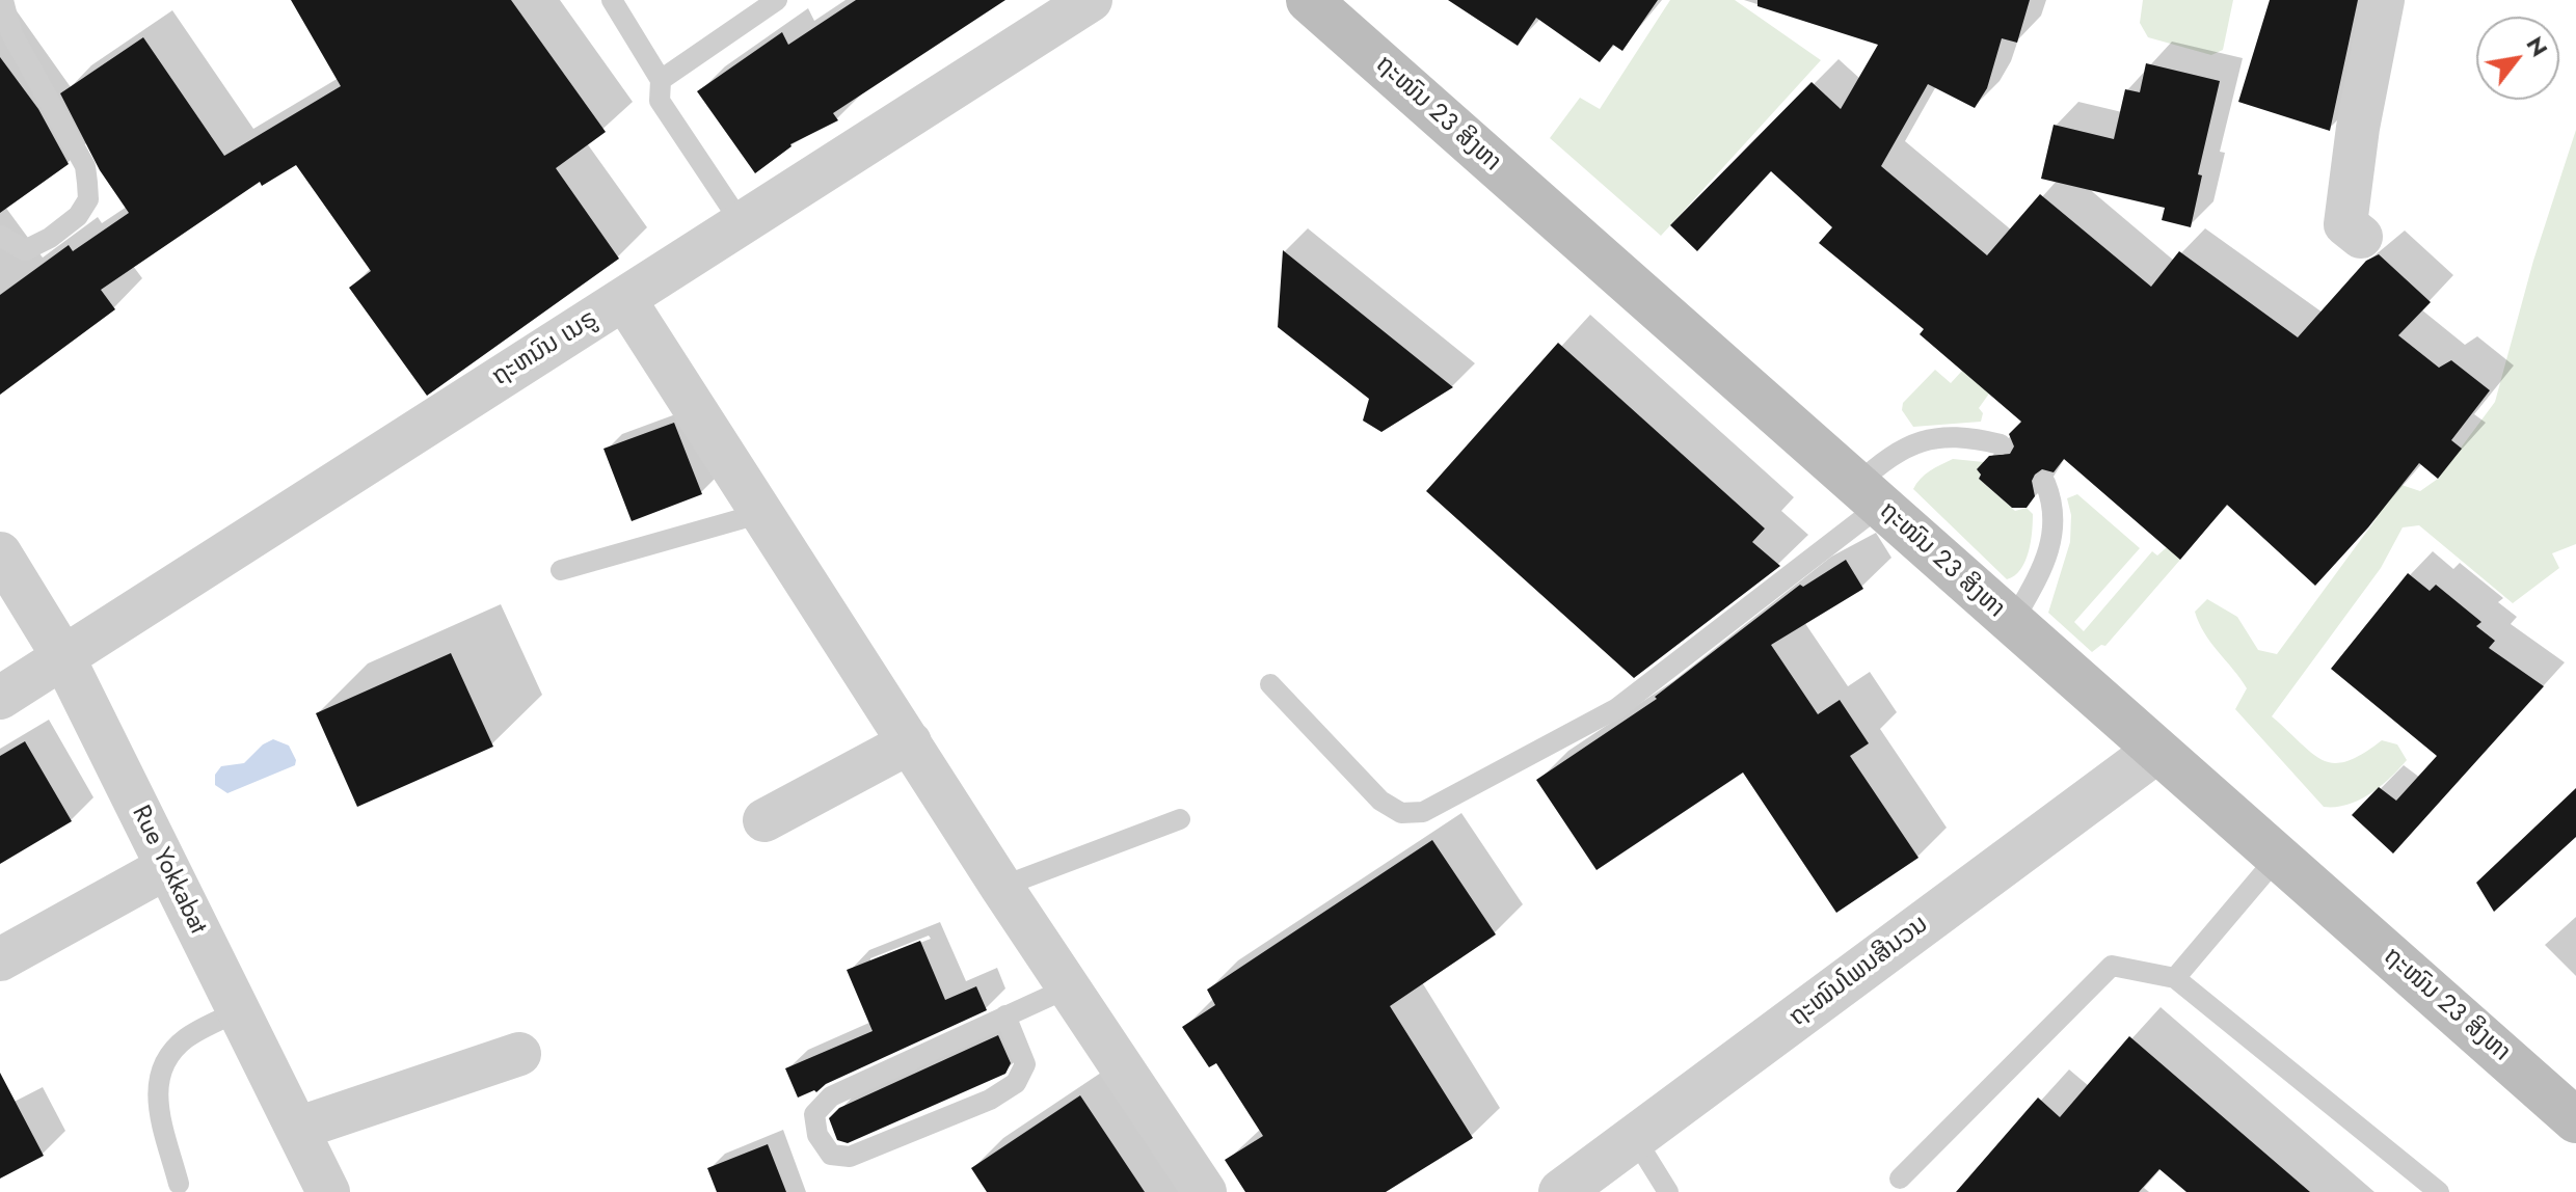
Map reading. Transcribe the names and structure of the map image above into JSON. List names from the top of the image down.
{
  "streets": {
    "main road": ["ຖະໜົນ 23 ສິງຫາ"],
    "street": ["ຖະຫນົນ ເນຣູ", "Rue Yokkabat", "ຖະໜົນໂພນສີນວນ"]
  },
  "crossings": [
    ["ຖະໜົນ 23 ສິງຫາ", "ຖະໜົນໂພນສີນວນ"],
    ["ຖະຫນົນ ເນຣູ", "Rue Yokkabat"]
  ],
  "north": "top right"
}
